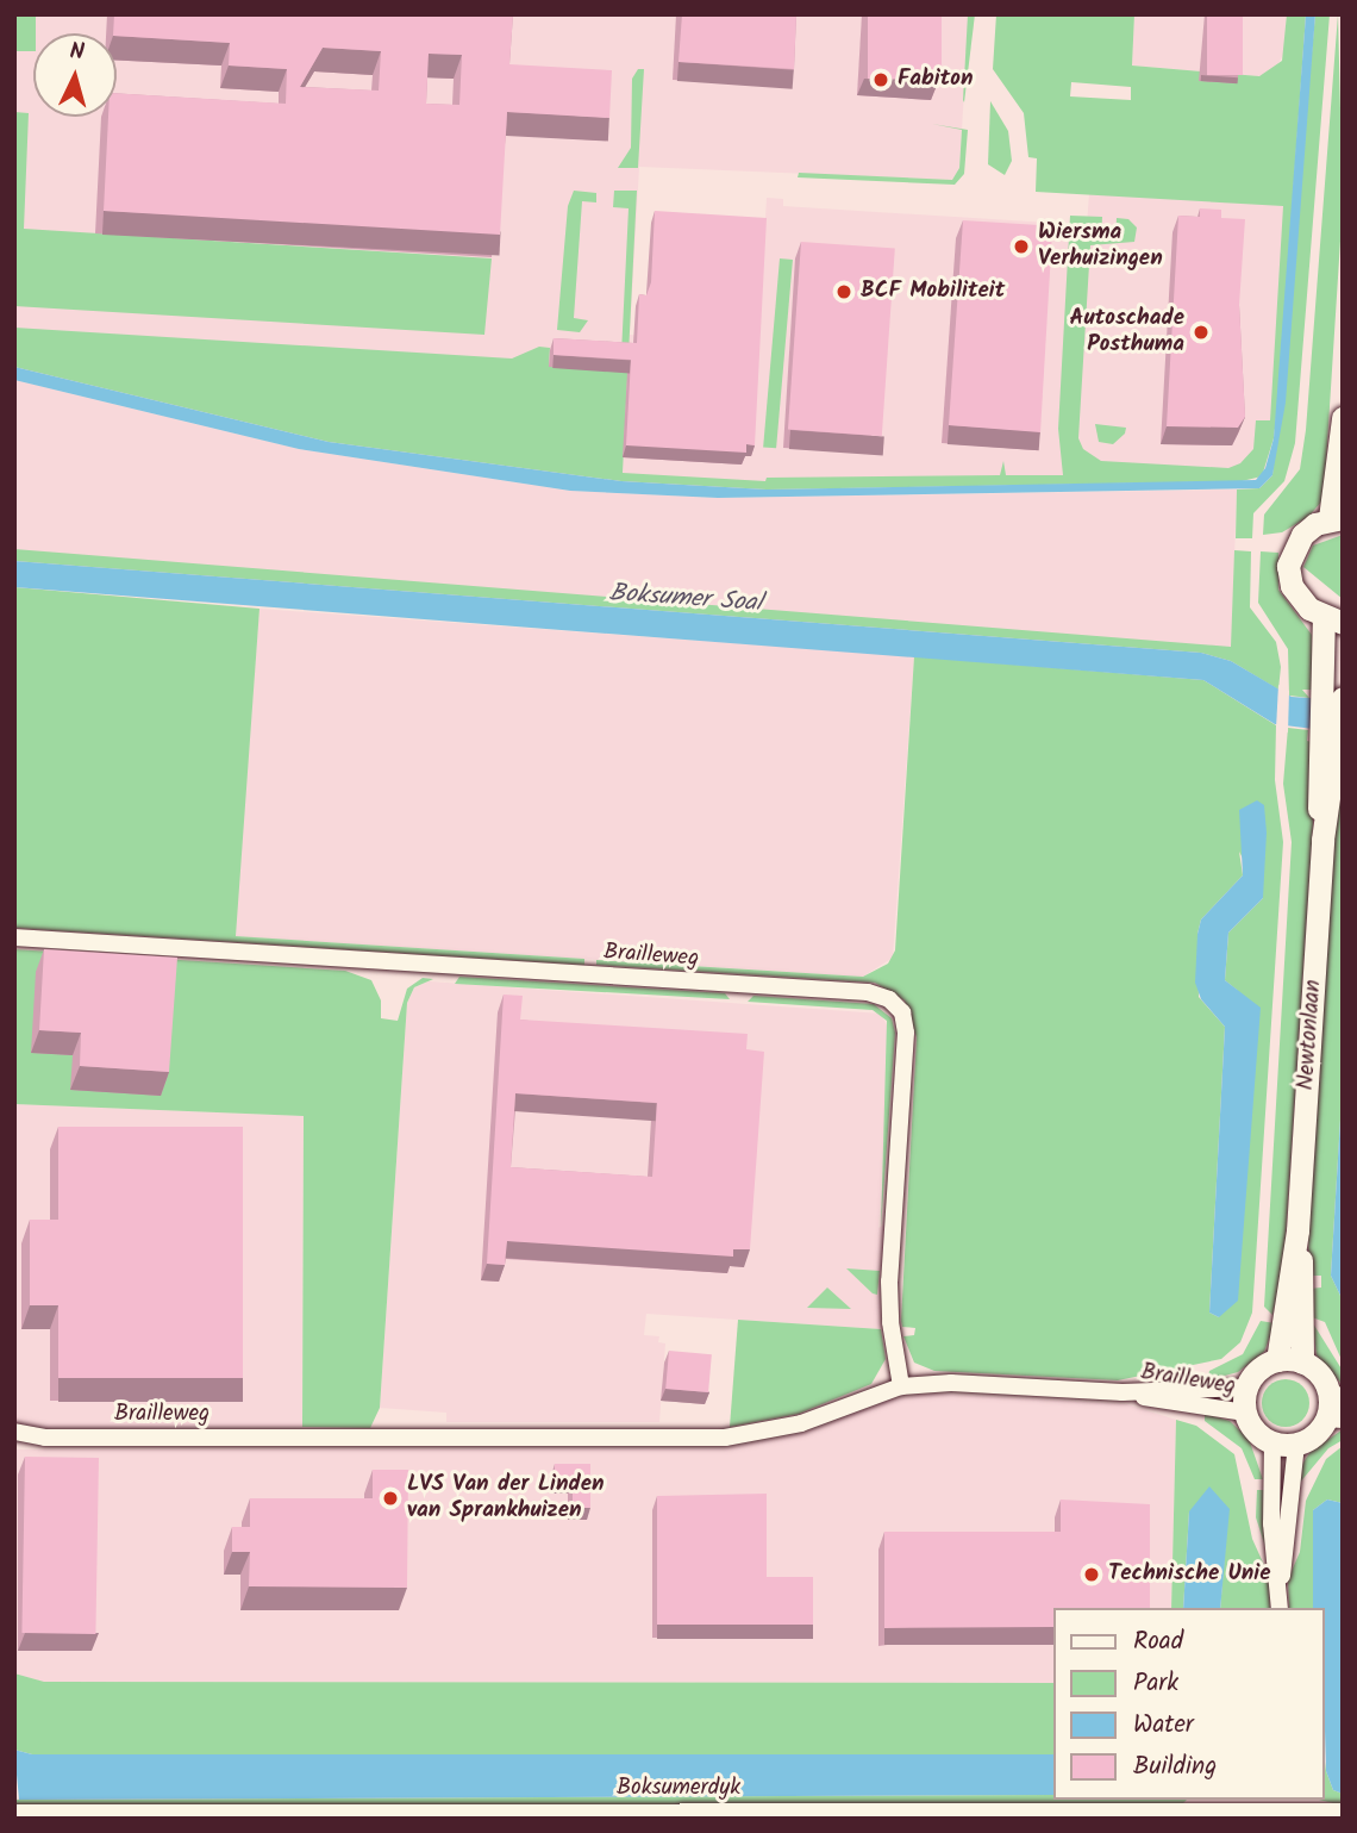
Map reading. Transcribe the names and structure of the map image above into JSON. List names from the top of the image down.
{
  "streets": {
    "street": ["Brailleweg", "Newtonlaan", "Boksumerdyk"]
  },
  "crossings": [
    ["Brailleweg", "Newtonlaan"]
  ],
  "water": ["Boksumer Soal"],
  "places": [
    "Fabiton",
    "Wiersma Verhuizingen",
    "BCF Mobiliteit",
    "Autoschade Posthuma",
    "LVS Van der Linden van Sprankhuizen",
    "Technische Unie"
  ],
  "legend": [
    "Road",
    "Park",
    "Water",
    "Building"
  ],
  "north": "top"
}
